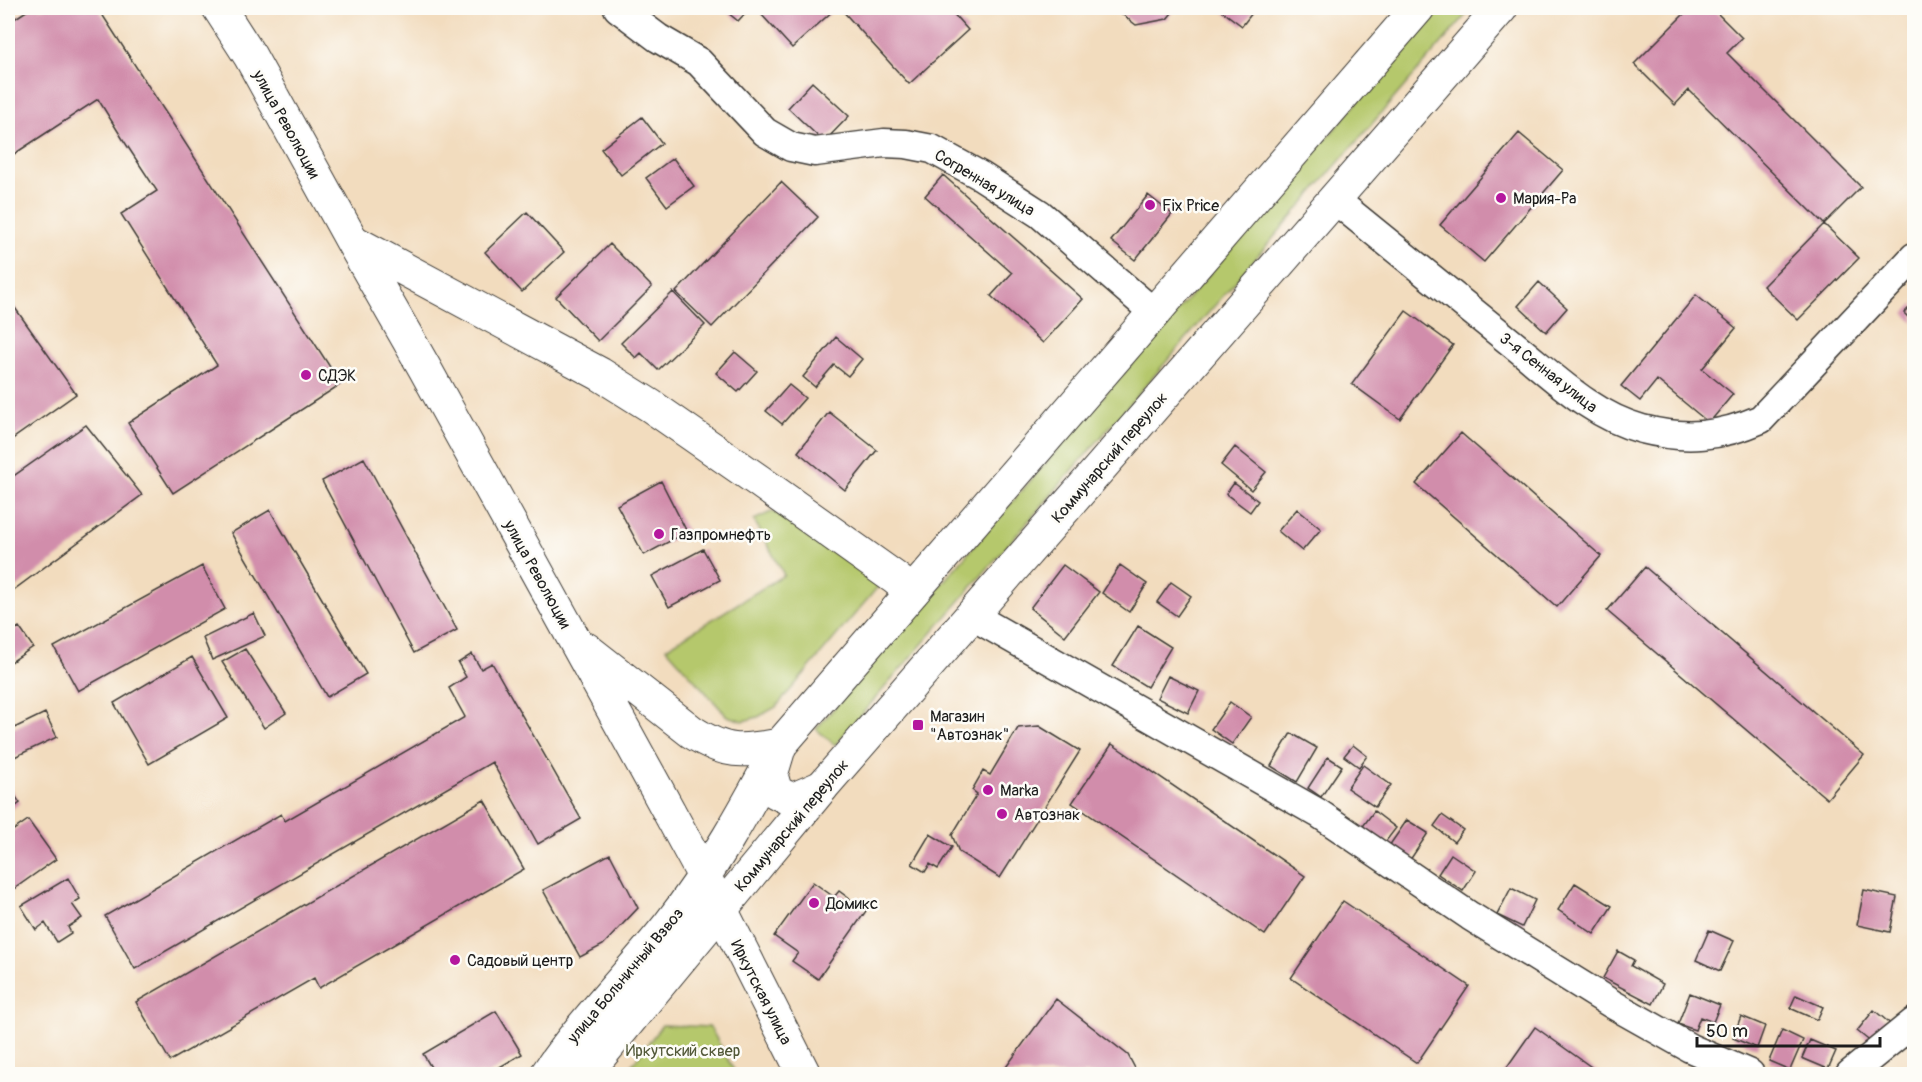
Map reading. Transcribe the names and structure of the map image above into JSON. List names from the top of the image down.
{
  "streets": {
    "main road": [
      "улица Революции",
      "Коммунарский переулок",
      "улица Больничный Взвоз",
      "Иркутская улица"
    ],
    "street": ["Согренная улица", "3-я Сенная улица"]
  },
  "crossings": [
    ["улица Революции", "Коммунарский переулок"],
    ["улица Революции", "улица Больничный Взвоз"],
    ["улица Революции", "Иркутская улица"],
    ["3-я Сенная улица", "Коммунарский переулок"],
    ["Коммунарский переулок", "улица Больничный Взвоз"],
    ["Коммунарский переулок", "Иркутская улица"],
    ["улица Больничный Взвоз", "Иркутская улица"]
  ],
  "parks": ["Иркутский сквер"],
  "places": {
    "other": [
      "Мария-Ра",
      "Fix Price",
      "СДЭК",
      "Газпромнефть",
      "Marka",
      "Автознак",
      "Домикс",
      "Садовый центр"
    ],
    "transit": ["Магазин \"Автознак\""]
  },
  "scale_bar": "50 m"
}
